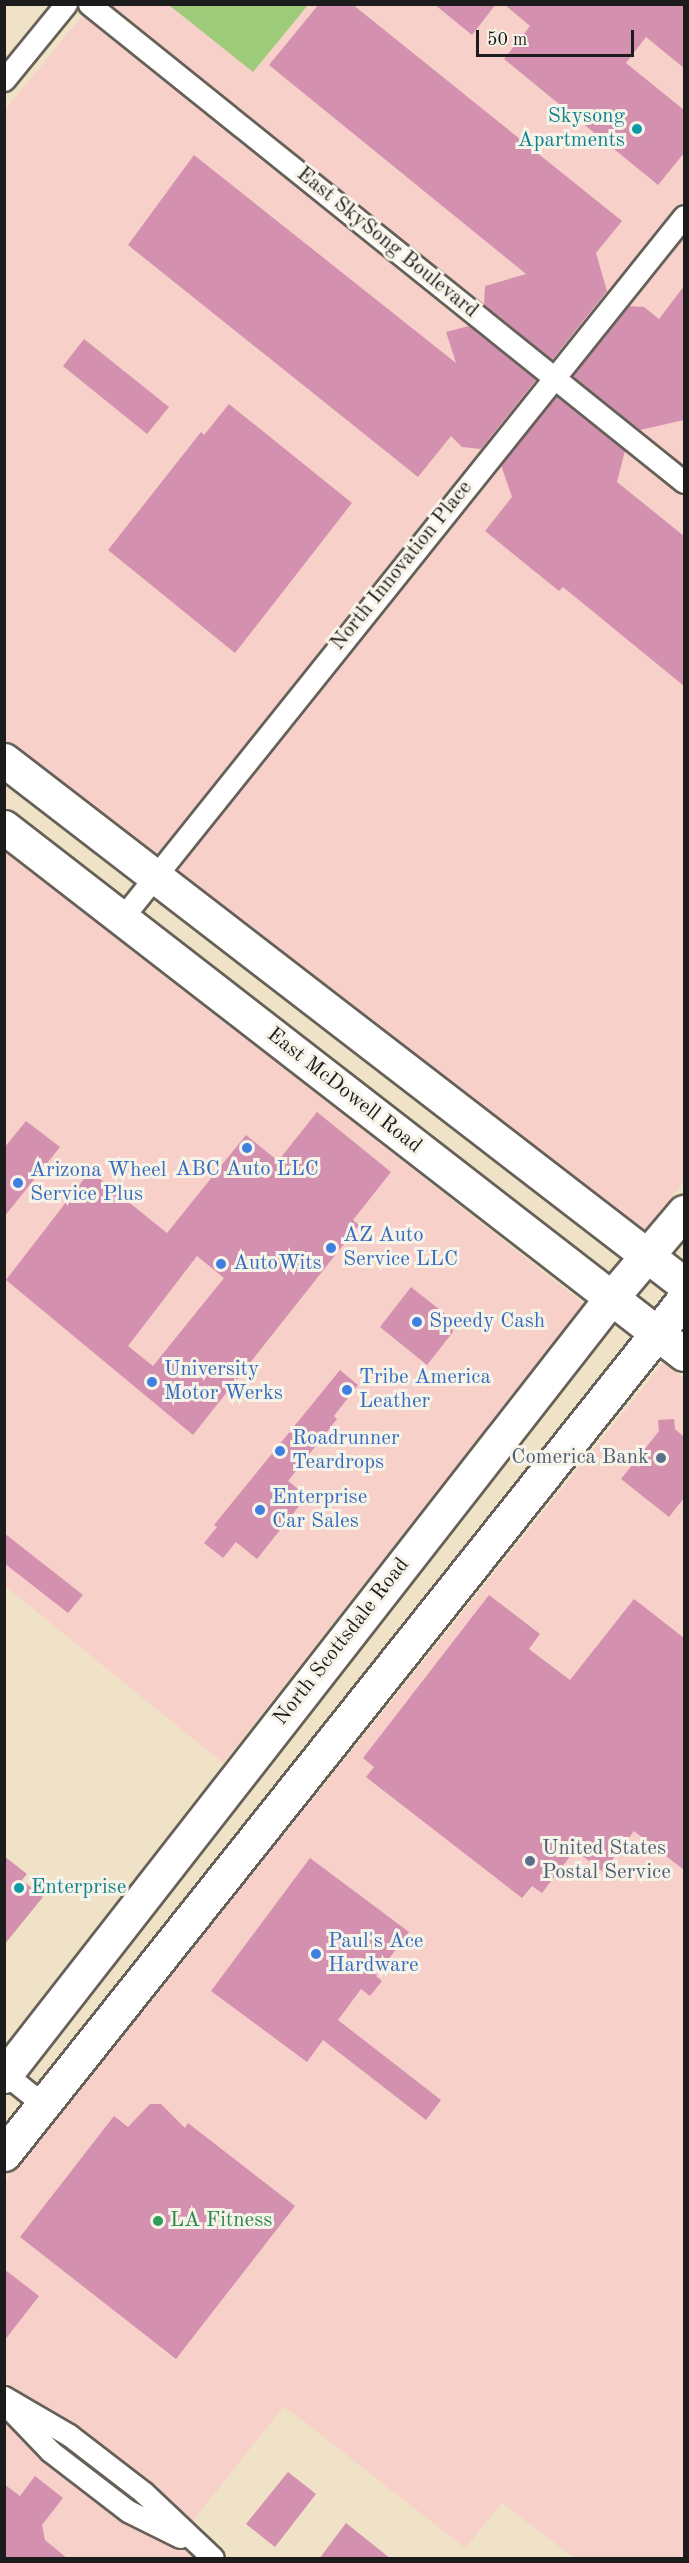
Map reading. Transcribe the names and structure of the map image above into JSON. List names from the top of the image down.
{
  "streets": {
    "main road": ["East McDowell Road", "North Scottsdale Road"],
    "street": ["East SkySong Boulevard", "North Innovation Place"]
  },
  "crossings": [
    ["East SkySong Boulevard", "North Innovation Place"],
    ["North Innovation Place", "East McDowell Road"],
    ["East McDowell Road", "North Scottsdale Road"]
  ],
  "places": [
    "Skysong Apartments",
    "ABC Auto LLC",
    "Arizona Wheel Service Plus",
    "AZ Auto Service LLC",
    "AutoWits",
    "Speedy Cash",
    "University Motor Werks",
    "Tribe America Leather",
    "Roadrunner Teardrops",
    "Comerica Bank",
    "Enterprise Car Sales",
    "United States Postal Service",
    "Enterprise",
    "Paul's Ace Hardware",
    "LA Fitness"
  ],
  "scale_bar": "50 m"
}
